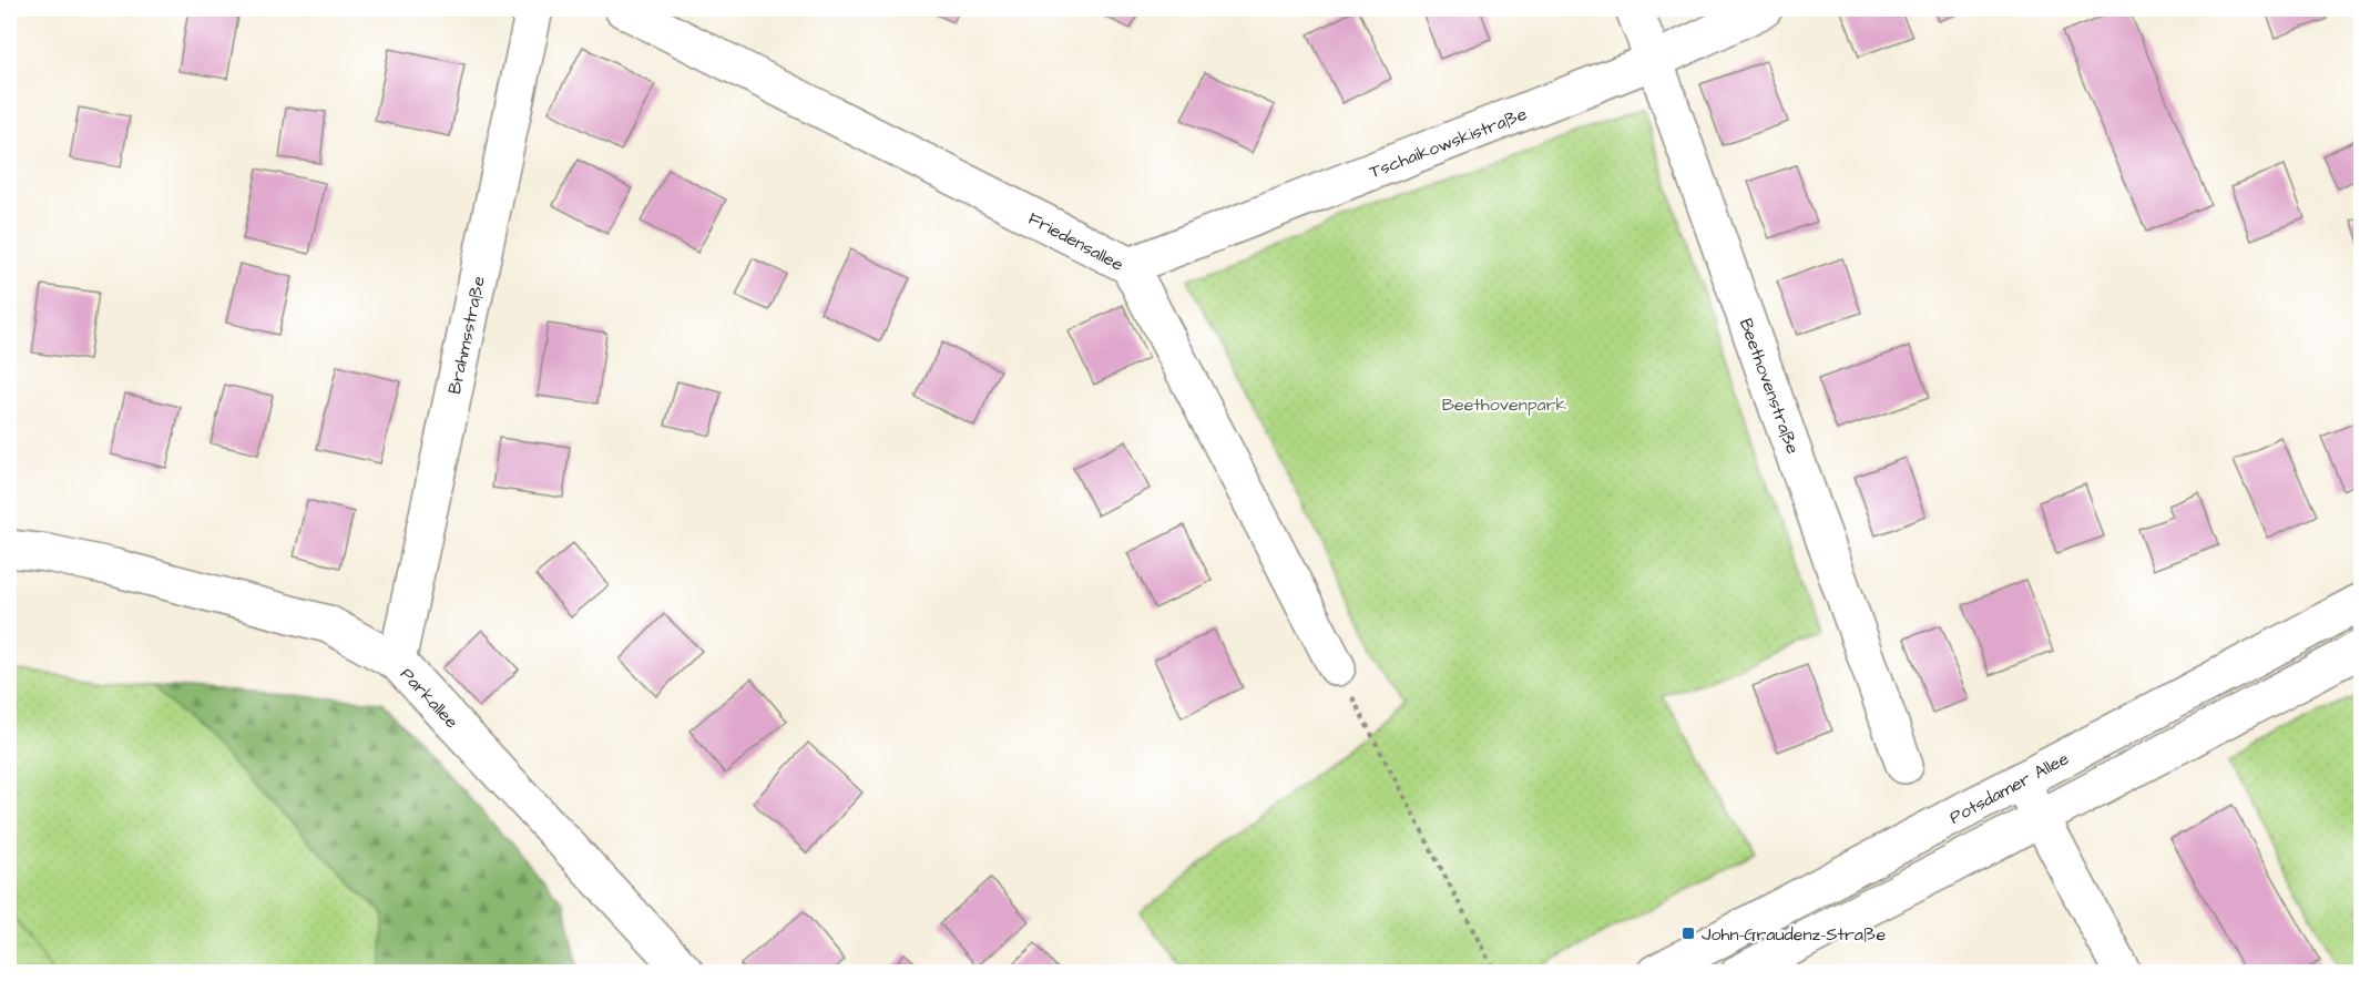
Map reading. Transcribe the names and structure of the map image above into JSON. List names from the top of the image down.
{
  "streets": {
    "street": [
      "Tschaikowskistraße",
      "Friedensallee",
      "Brahmsstraße",
      "Beethovenstraße",
      "Parkallee",
      "Potsdamer Allee"
    ]
  },
  "crossings": [
    ["Tschaikowskistraße", "Friedensallee"],
    ["Tschaikowskistraße", "Beethovenstraße"],
    ["Brahmsstraße", "Parkallee"]
  ],
  "parks": ["Beethovenpark"],
  "places": {
    "transit": ["John-Graudenz-Straße"]
  }
}
